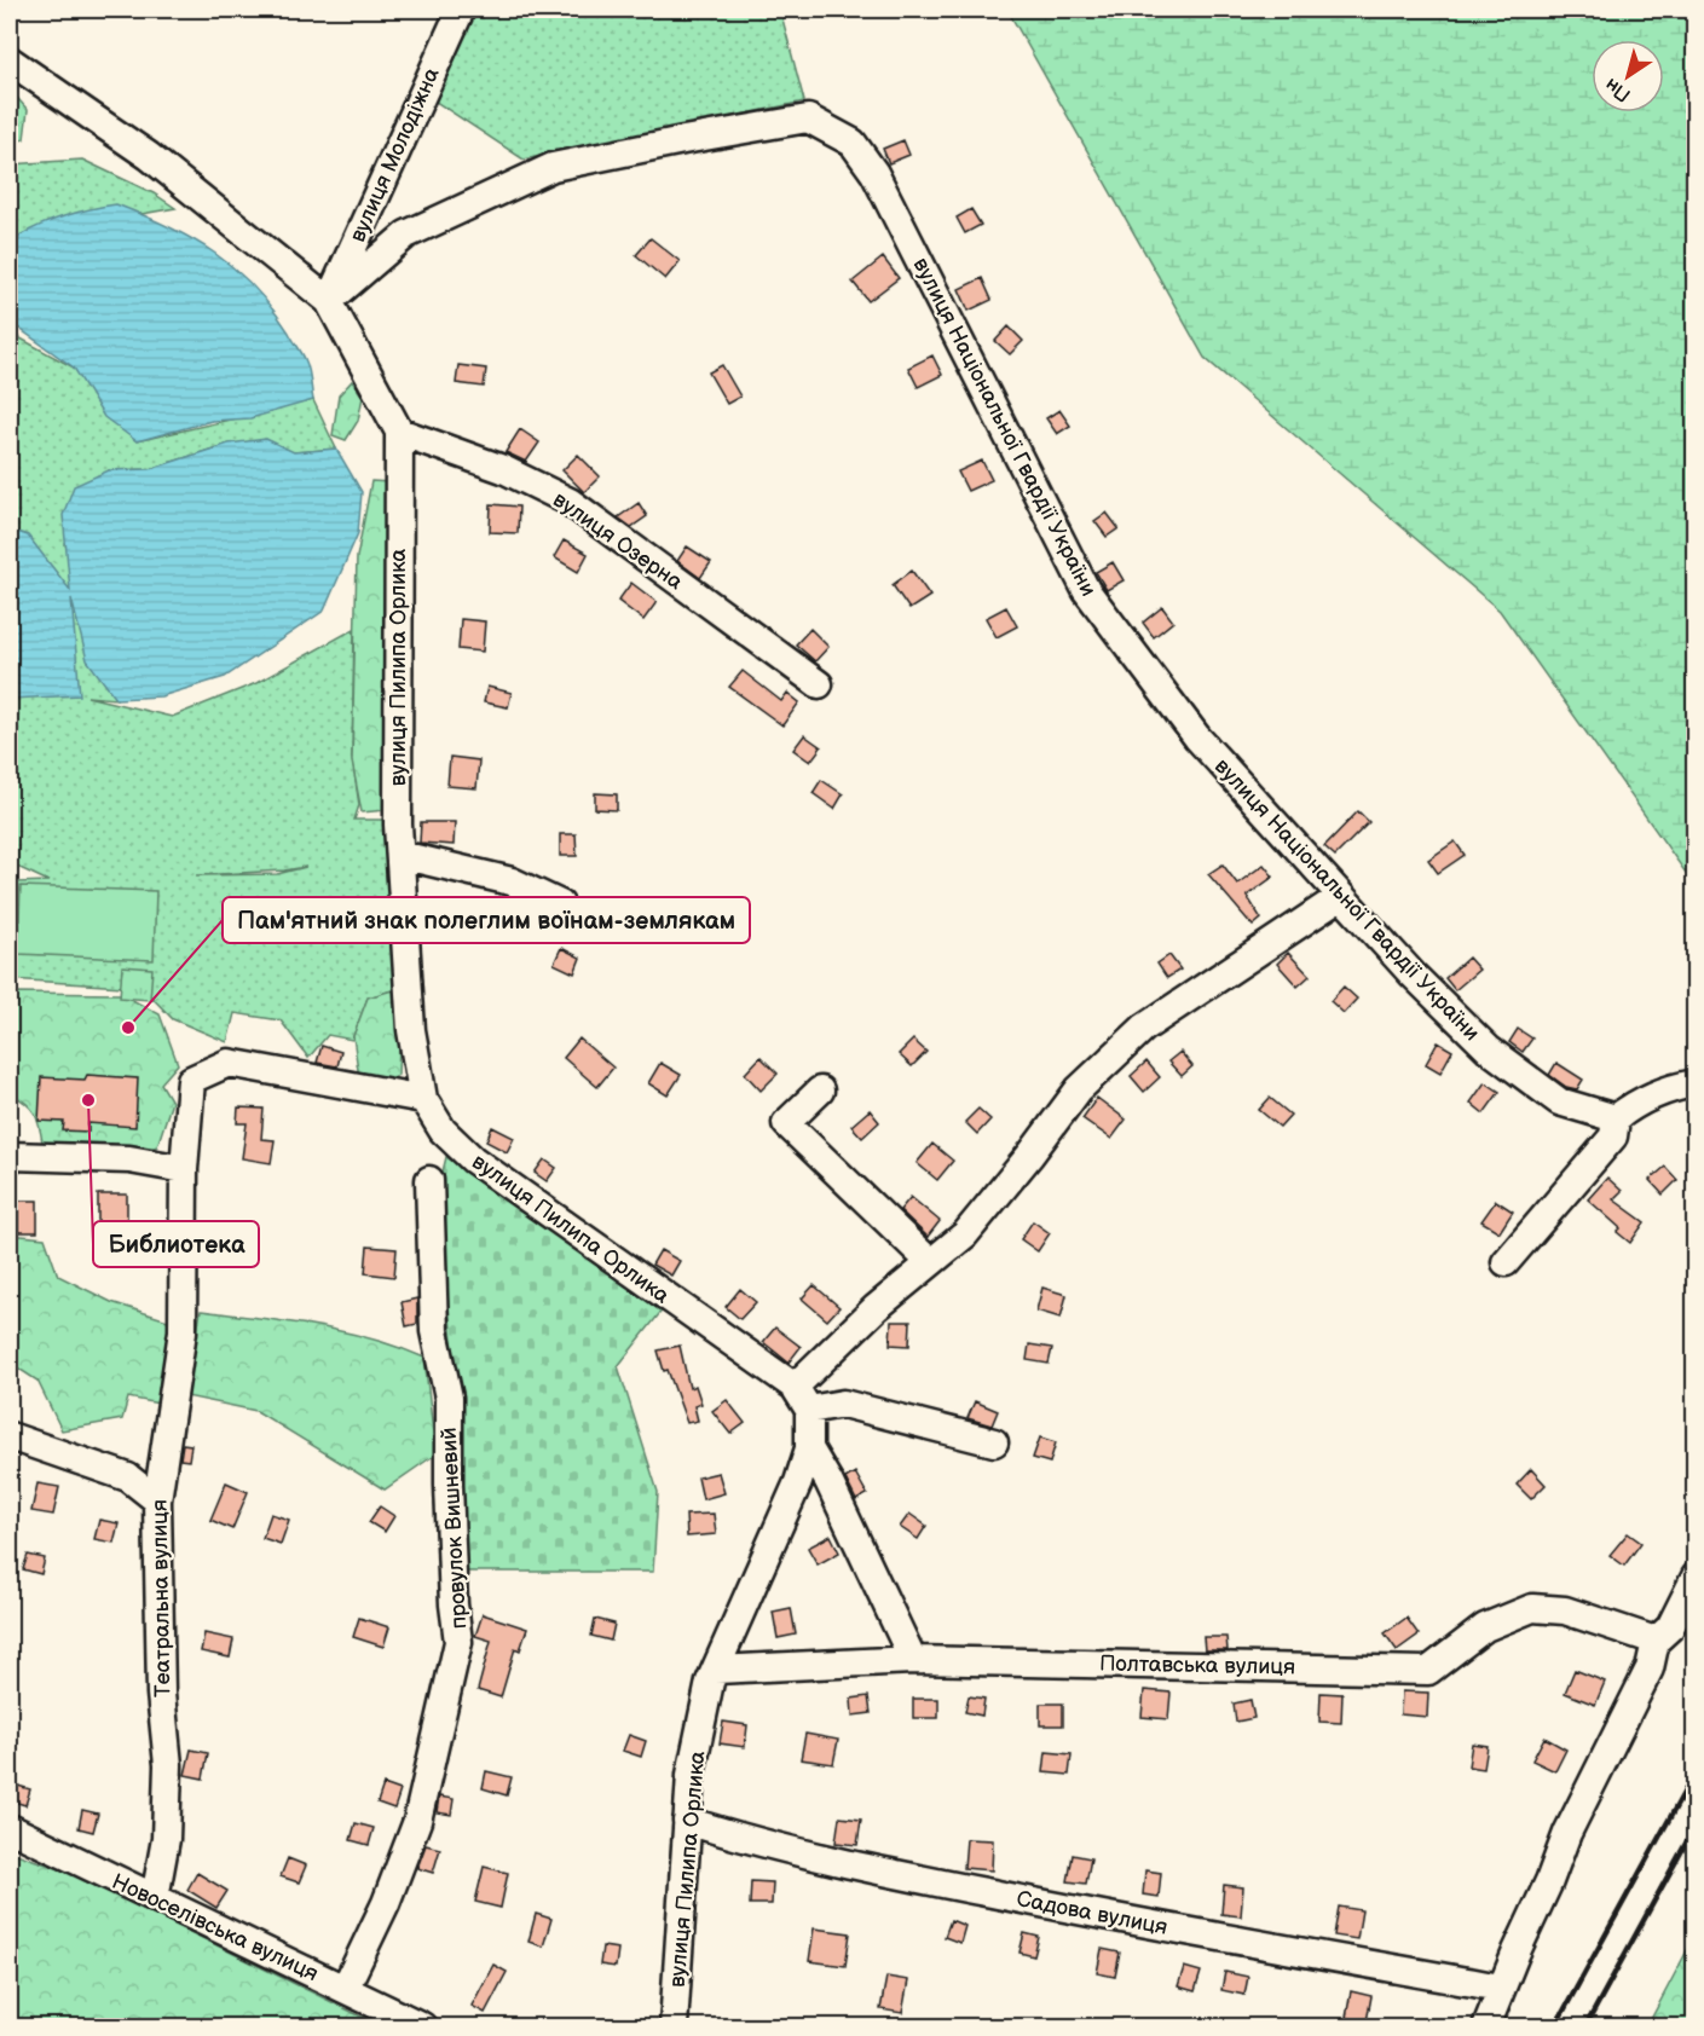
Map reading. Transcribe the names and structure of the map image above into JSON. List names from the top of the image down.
{
  "streets": {
    "street": [
      "вулиця Молодіжна",
      "вулиця Національної Гвардії України",
      "вулиця Озерна",
      "вулиця Пилипа Орлика",
      "провулок Вишневий",
      "Театральна вулиця",
      "Полтавська вулиця",
      "Садова вулиця",
      "Новоселівська вулиця"
    ]
  },
  "crossings": [
    ["вулиця Молодіжна", "вулиця Національної Гвардії України"],
    ["вулиця Молодіжна", "вулиця Пилипа Орлика"],
    ["вулиця Національної Гвардії України", "вулиця Пилипа Орлика"],
    ["вулиця Озерна", "вулиця Пилипа Орлика"],
    ["вулиця Пилипа Орлика", "Театральна вулиця"],
    ["вулиця Пилипа Орлика", "Полтавська вулиця"],
    ["вулиця Пилипа Орлика", "Садова вулиця"],
    ["провулок Вишневий", "Новоселівська вулиця"],
    ["Театральна вулиця", "Новоселівська вулиця"]
  ],
  "places": ["Пам'ятний знак полеглим воїнам-землякам", "Библиотека"],
  "north": "bottom left"
}
